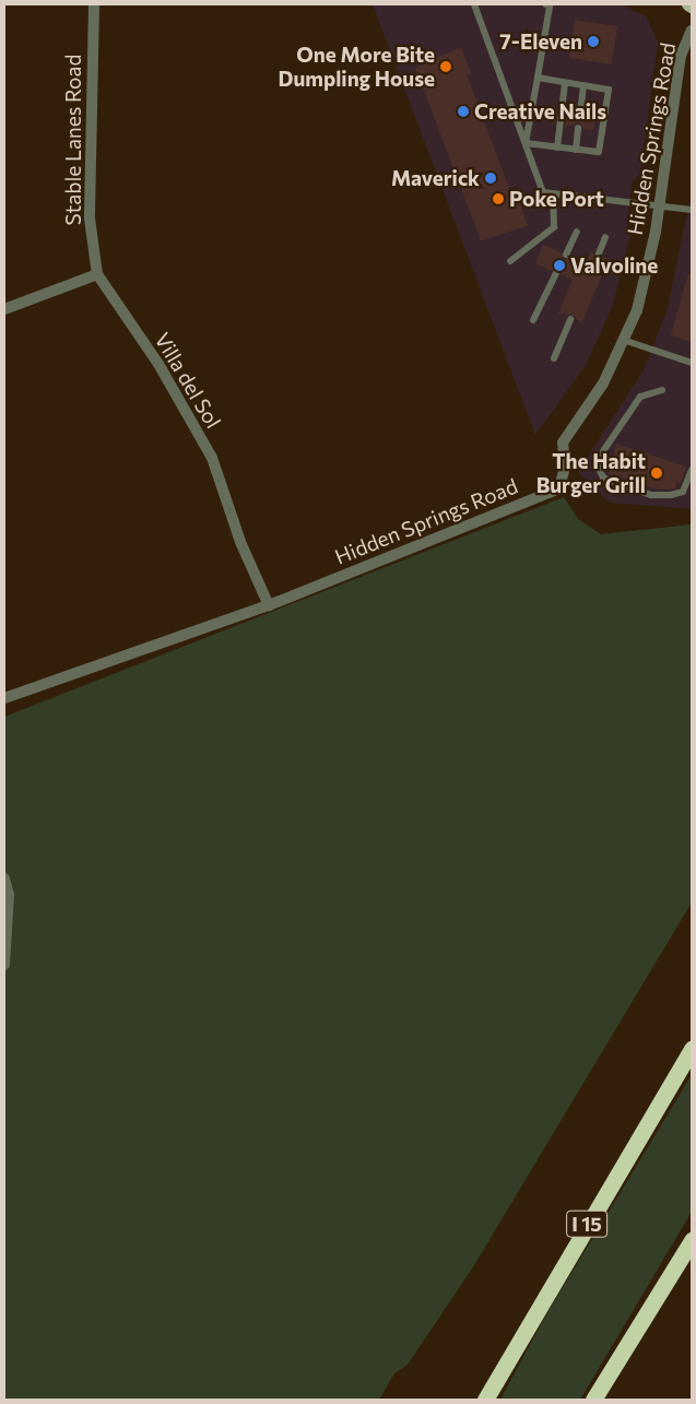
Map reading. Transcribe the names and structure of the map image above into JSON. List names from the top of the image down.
{
  "streets": {
    "highway": ["I 15"],
    "street": ["Hidden Springs Road", "Stable Lanes Road", "Villa del Sol"]
  },
  "crossings": [
    ["Hidden Springs Road", "Villa del Sol"],
    ["Stable Lanes Road", "Villa del Sol"]
  ],
  "places": [
    "7-Eleven",
    "One More Bite Dumpling House",
    "Creative Nails",
    "Maverick",
    "Poke Port",
    "Valvoline",
    "The Habit Burger Grill"
  ]
}
